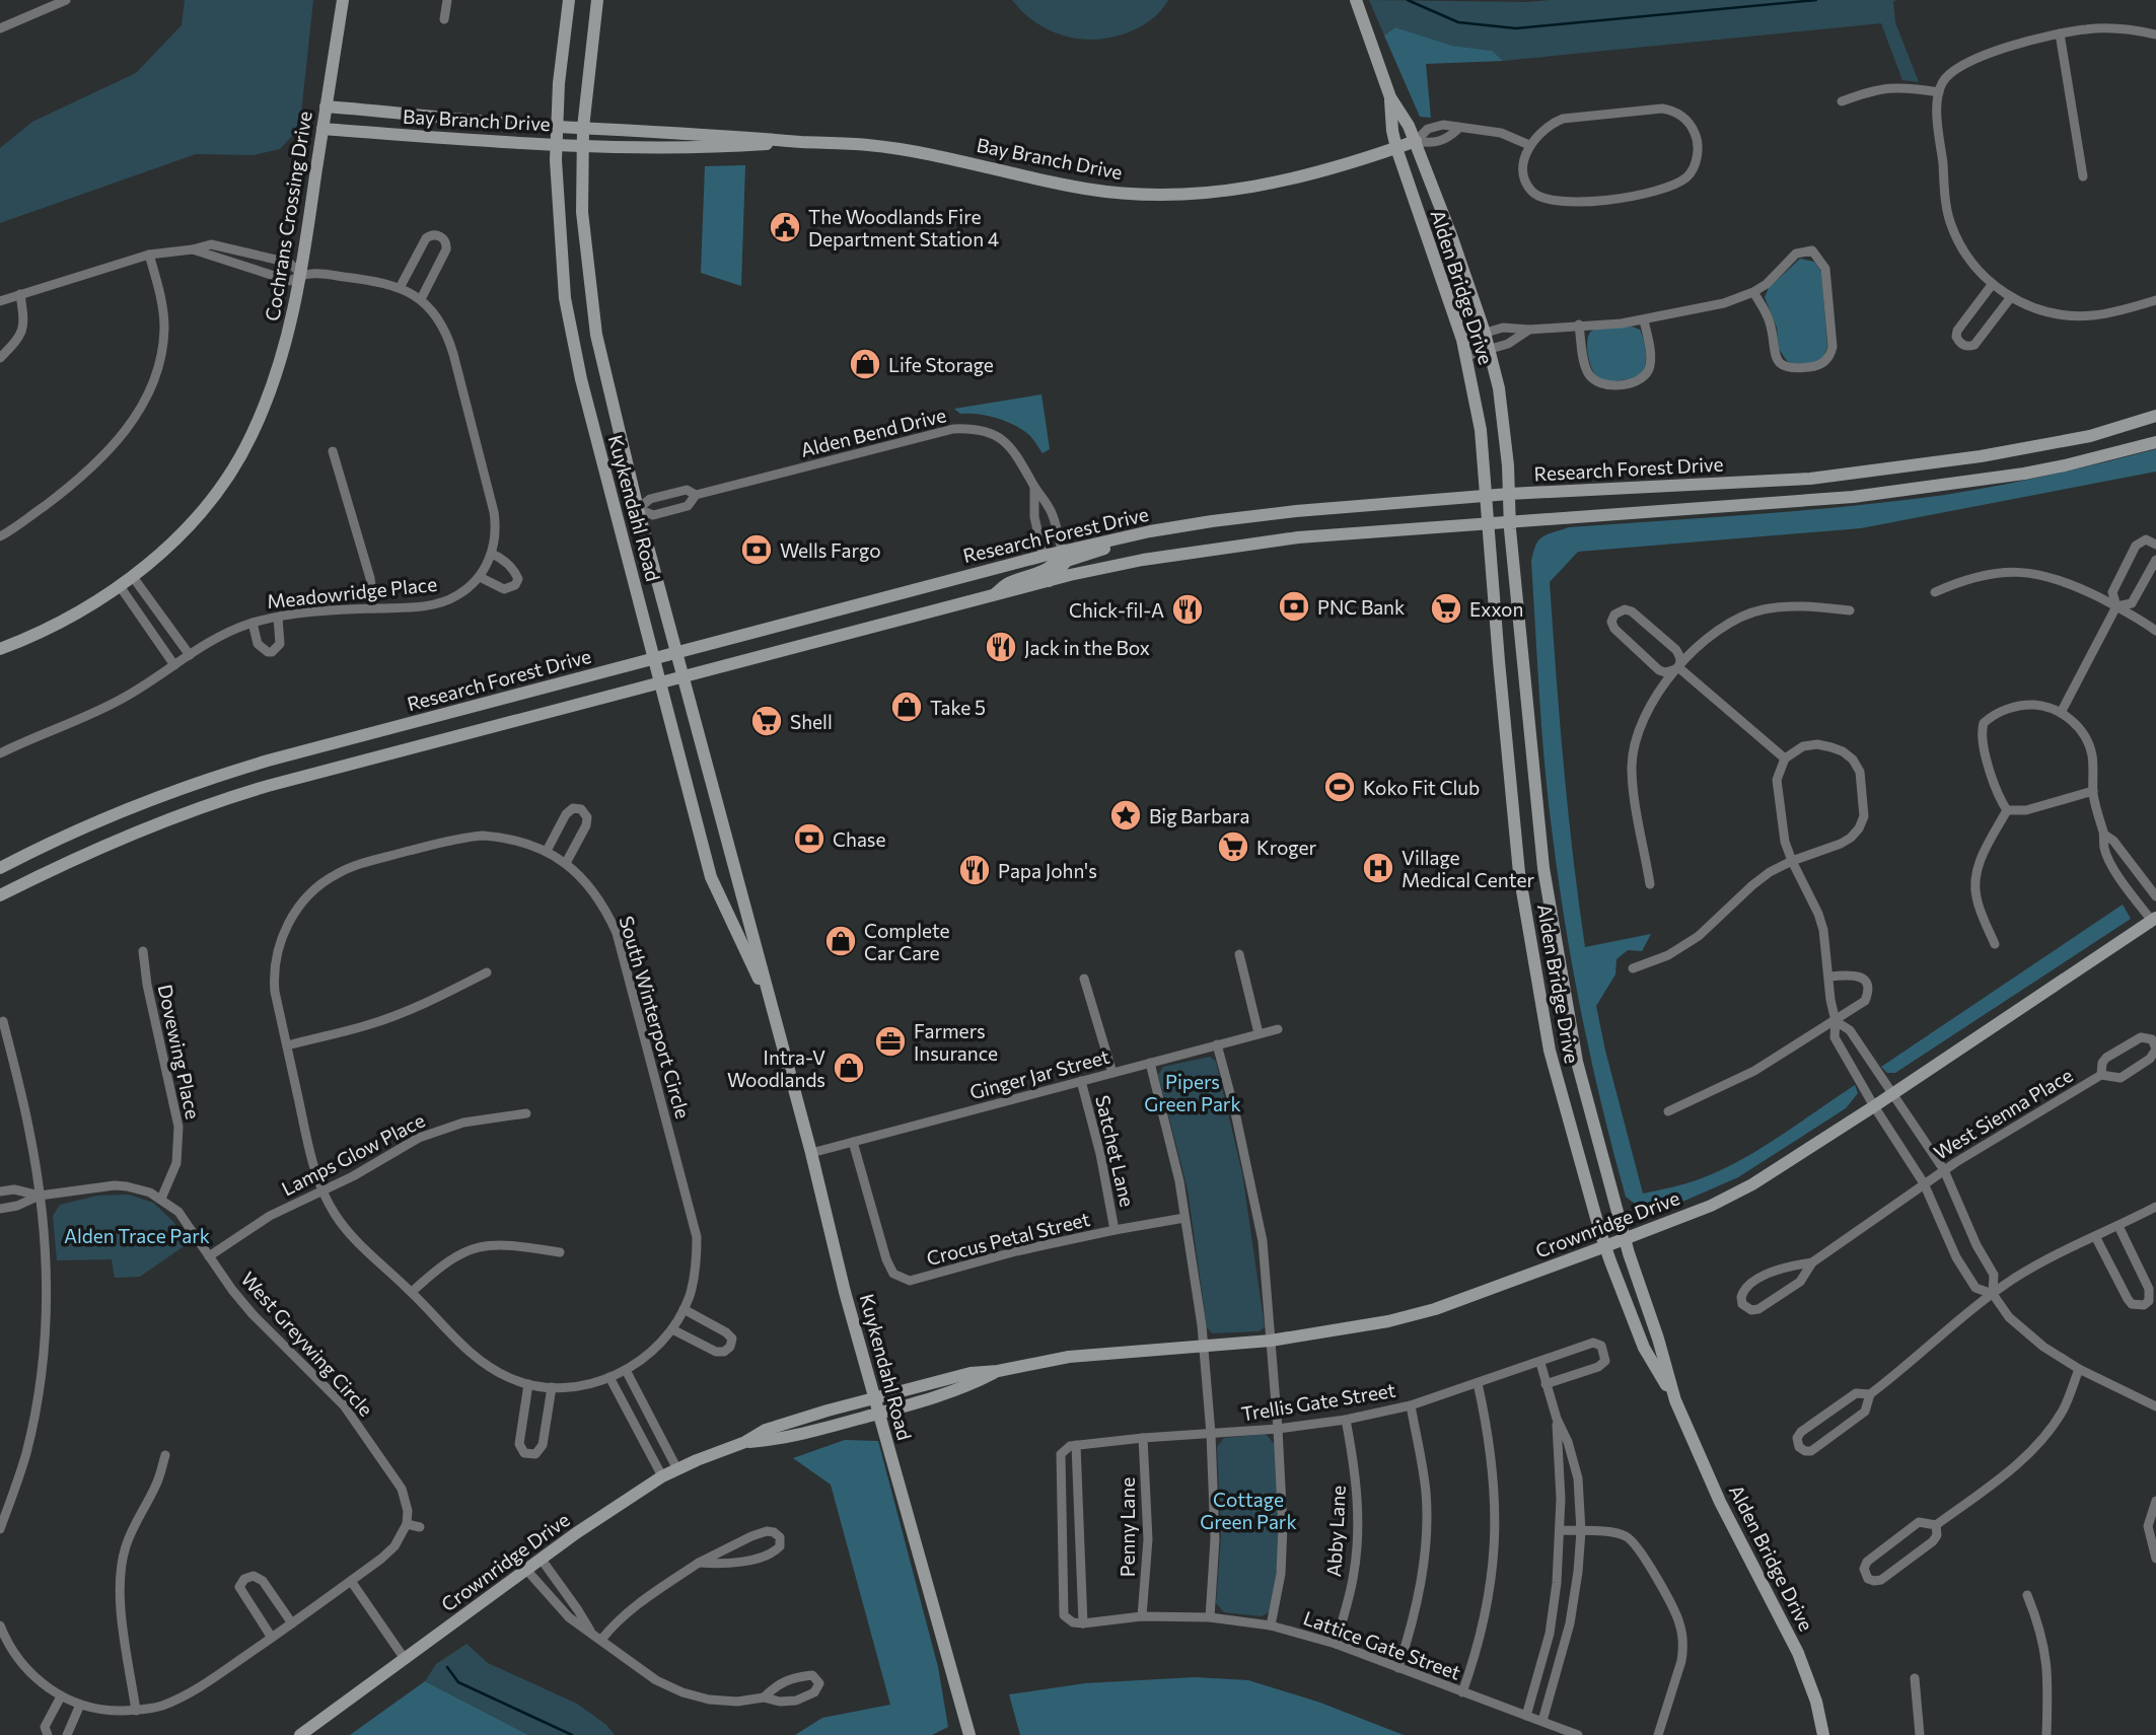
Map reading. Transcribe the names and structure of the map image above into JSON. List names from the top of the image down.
{
  "streets": {
    "street": [
      "Bay Branch Drive",
      "Cochrans Crossing Drive",
      "Alden Bridge Drive",
      "Alden Bend Drive",
      "Research Forest Drive",
      "Kuykendahl Road",
      "Meadowridge Place",
      "South Winterport Circle",
      "Dovewing Place",
      "Ginger Jar Street",
      "West Sienna Place",
      "Satchet Lane",
      "Lamps Glow Place",
      "Crownridge Drive",
      "Crocus Petal Street",
      "West Greywing Circle",
      "Trellis Gate Street",
      "Penny Lane",
      "Abby Lane",
      "Lattice Gate Street"
    ]
  },
  "crossings": [
    ["Bay Branch Drive", "Cochrans Crossing Drive"],
    ["Bay Branch Drive", "Alden Bridge Drive"],
    ["Bay Branch Drive", "Kuykendahl Road"],
    ["Alden Bridge Drive", "Research Forest Drive"],
    ["Alden Bridge Drive", "Crownridge Drive"],
    ["Alden Bend Drive", "Research Forest Drive"],
    ["Alden Bend Drive", "Kuykendahl Road"],
    ["Research Forest Drive", "Kuykendahl Road"],
    ["Kuykendahl Road", "Ginger Jar Street"],
    ["Kuykendahl Road", "Crownridge Drive"],
    ["South Winterport Circle", "Lamps Glow Place"],
    ["Dovewing Place", "West Greywing Circle"],
    ["Ginger Jar Street", "Satchet Lane"],
    ["Ginger Jar Street", "Crocus Petal Street"],
    ["Satchet Lane", "Crocus Petal Street"],
    ["Lamps Glow Place", "West Greywing Circle"],
    ["Trellis Gate Street", "Penny Lane"],
    ["Trellis Gate Street", "Abby Lane"],
    ["Penny Lane", "Lattice Gate Street"],
    ["Abby Lane", "Lattice Gate Street"]
  ],
  "parks": ["Pipers Green Park", "Alden Trace Park", "Cottage Green Park"],
  "places": {
    "public building": ["The Woodlands Fire Department Station 4"],
    "shop": [
      "Life Storage",
      "Take 5",
      "Complete Car Care",
      "Intra-V Woodlands"
    ],
    "bank": ["Wells Fargo", "PNC Bank", "Chase"],
    "supermarket": ["Exxon", "Shell", "Kroger"],
    "restaurant": ["Chick-fil-A", "Jack in the Box", "Papa John's"],
    "sports": ["Koko Fit Club"],
    "place": ["Big Barbara"],
    "hospital": ["Village Medical Center"],
    "office": ["Farmers Insurance"]
  }
}
